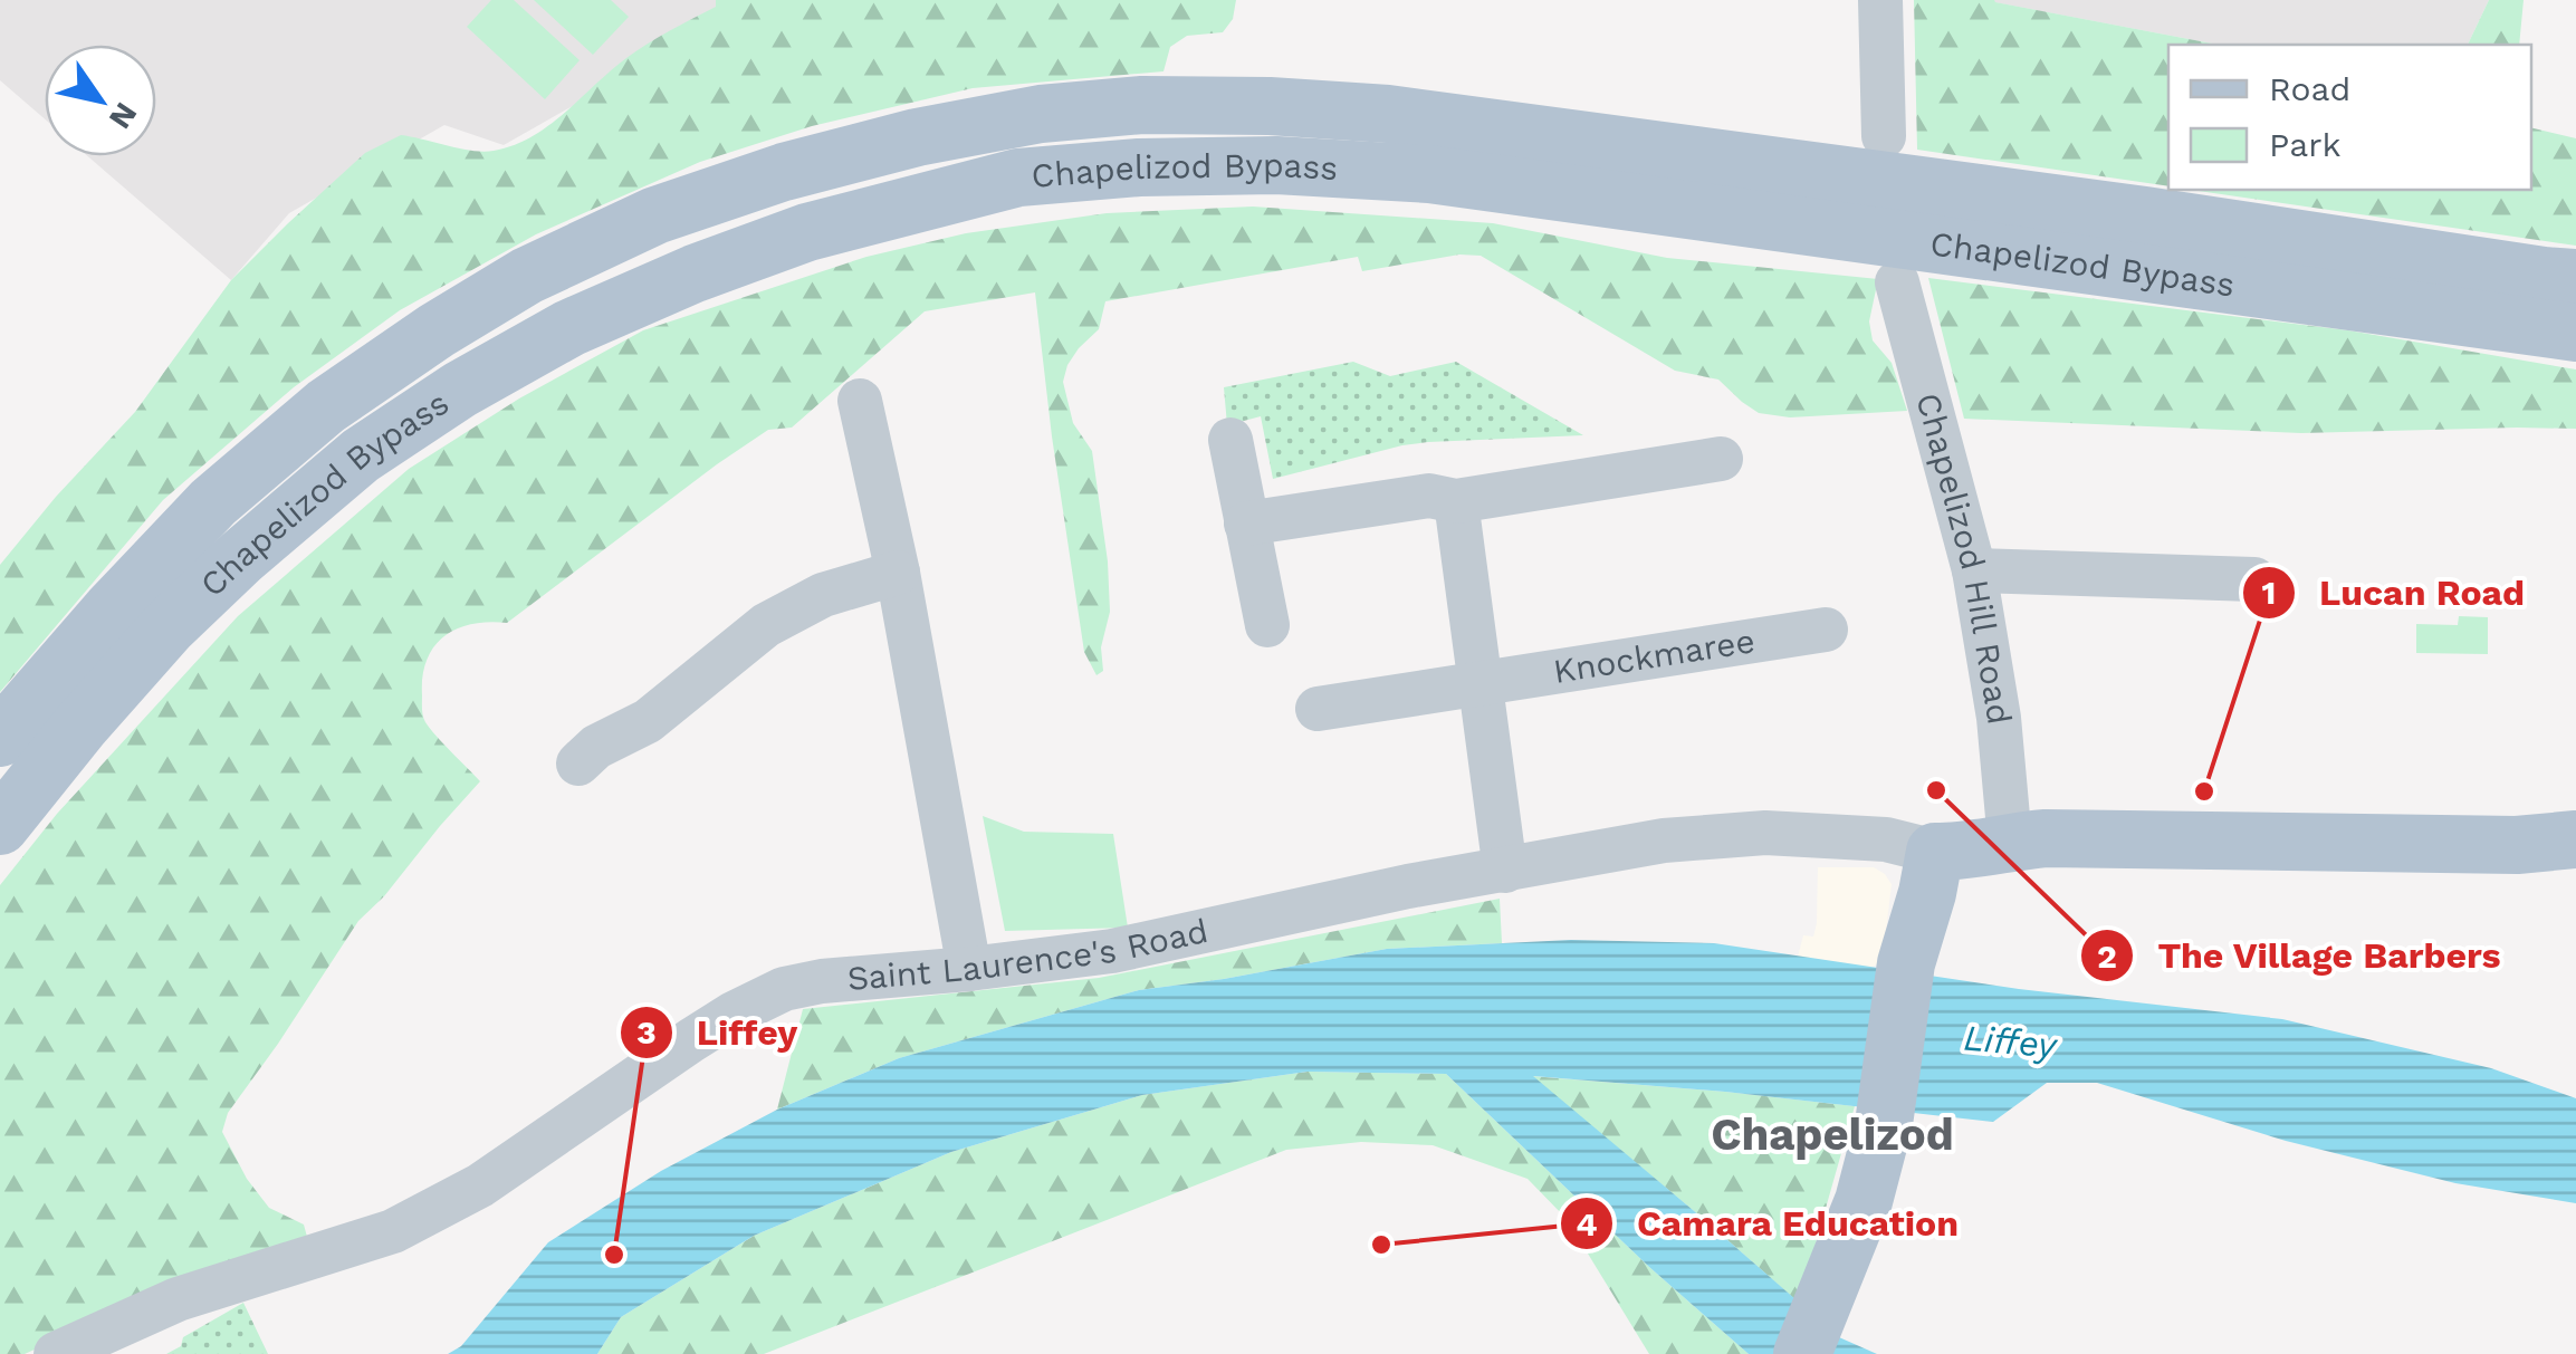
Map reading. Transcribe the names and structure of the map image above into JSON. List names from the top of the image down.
{
  "streets": {
    "main road": ["Chapelizod Bypass", "Saint Laurence's Road"],
    "street": ["Chapelizod Hill Road", "Knockmaree"]
  },
  "crossings": [
    ["Chapelizod Hill Road", "Saint Laurence's Road"]
  ],
  "districts": ["Chapelizod"],
  "water": ["Liffey"],
  "places": [
    "The Village Barbers",
    "Lucan Road",
    "Camara Education",
    "Liffey"
  ],
  "legend": ["Road", "Park"],
  "north": "bottom right"
}
